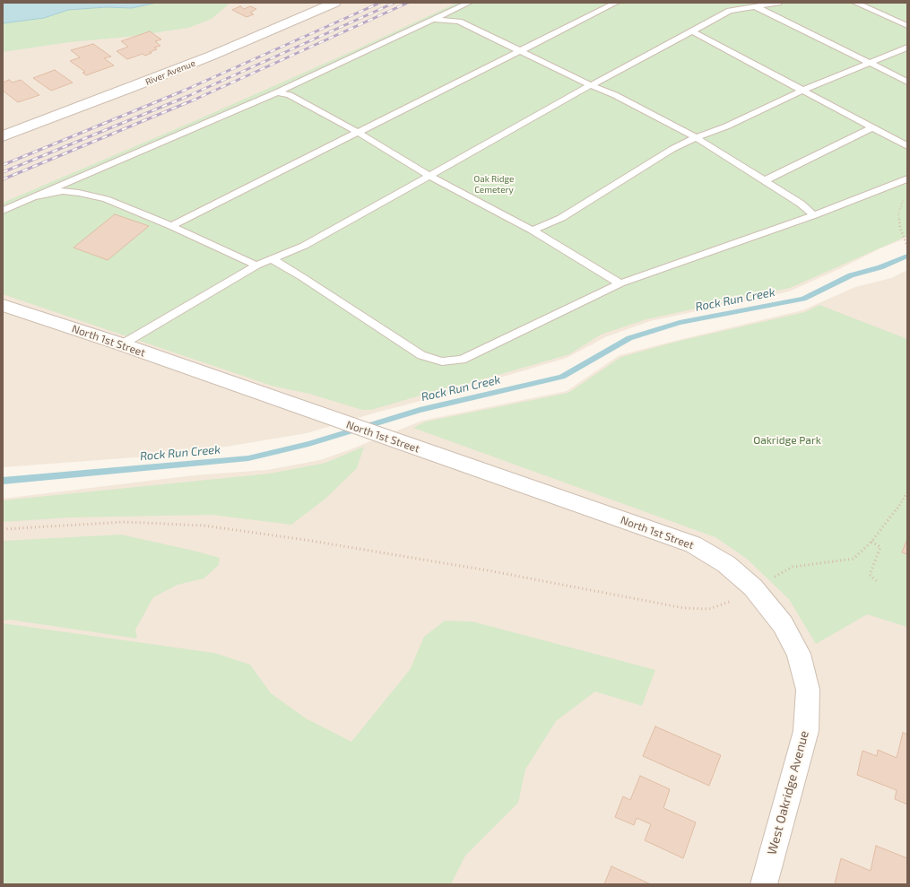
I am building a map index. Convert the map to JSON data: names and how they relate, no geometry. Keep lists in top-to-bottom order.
{
  "streets": {
    "street": ["River Avenue", "North 1st Street", "West Oakridge Avenue"]
  },
  "crossings": [
    ["North 1st Street", "West Oakridge Avenue"]
  ],
  "water": ["Rock Run Creek"],
  "parks": ["Oak Ridge Cemetery", "Oakridge Park"]
}
